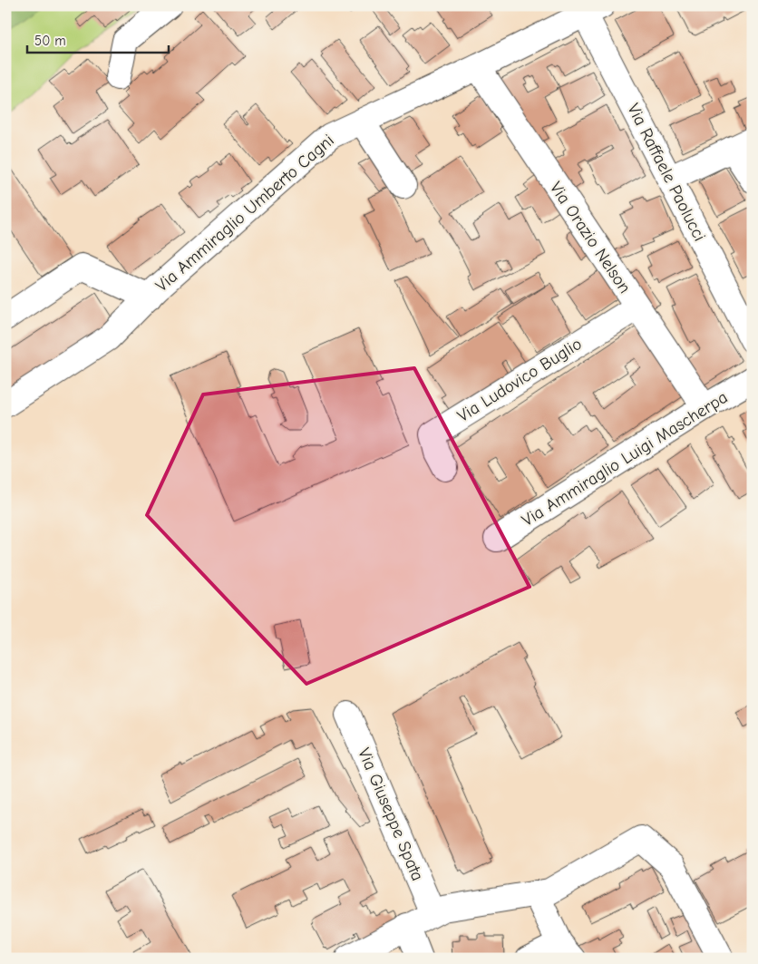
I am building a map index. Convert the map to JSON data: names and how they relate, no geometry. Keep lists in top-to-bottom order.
{
  "streets": {
    "street": [
      "Via Raffaele Paolucci",
      "Via Ammiraglio Umberto Cagni",
      "Via Orazio Nelson",
      "Via Ludovico Buglio",
      "Via Ammiraglio Luigi Mascherpa",
      "Via Giuseppe Spata"
    ]
  },
  "crossings": [
    ["Via Raffaele Paolucci", "Via Ammiraglio Umberto Cagni"],
    ["Via Ammiraglio Umberto Cagni", "Via Orazio Nelson"],
    ["Via Orazio Nelson", "Via Ludovico Buglio"],
    ["Via Orazio Nelson", "Via Ammiraglio Luigi Mascherpa"]
  ],
  "scale_bar": "50 m"
}
